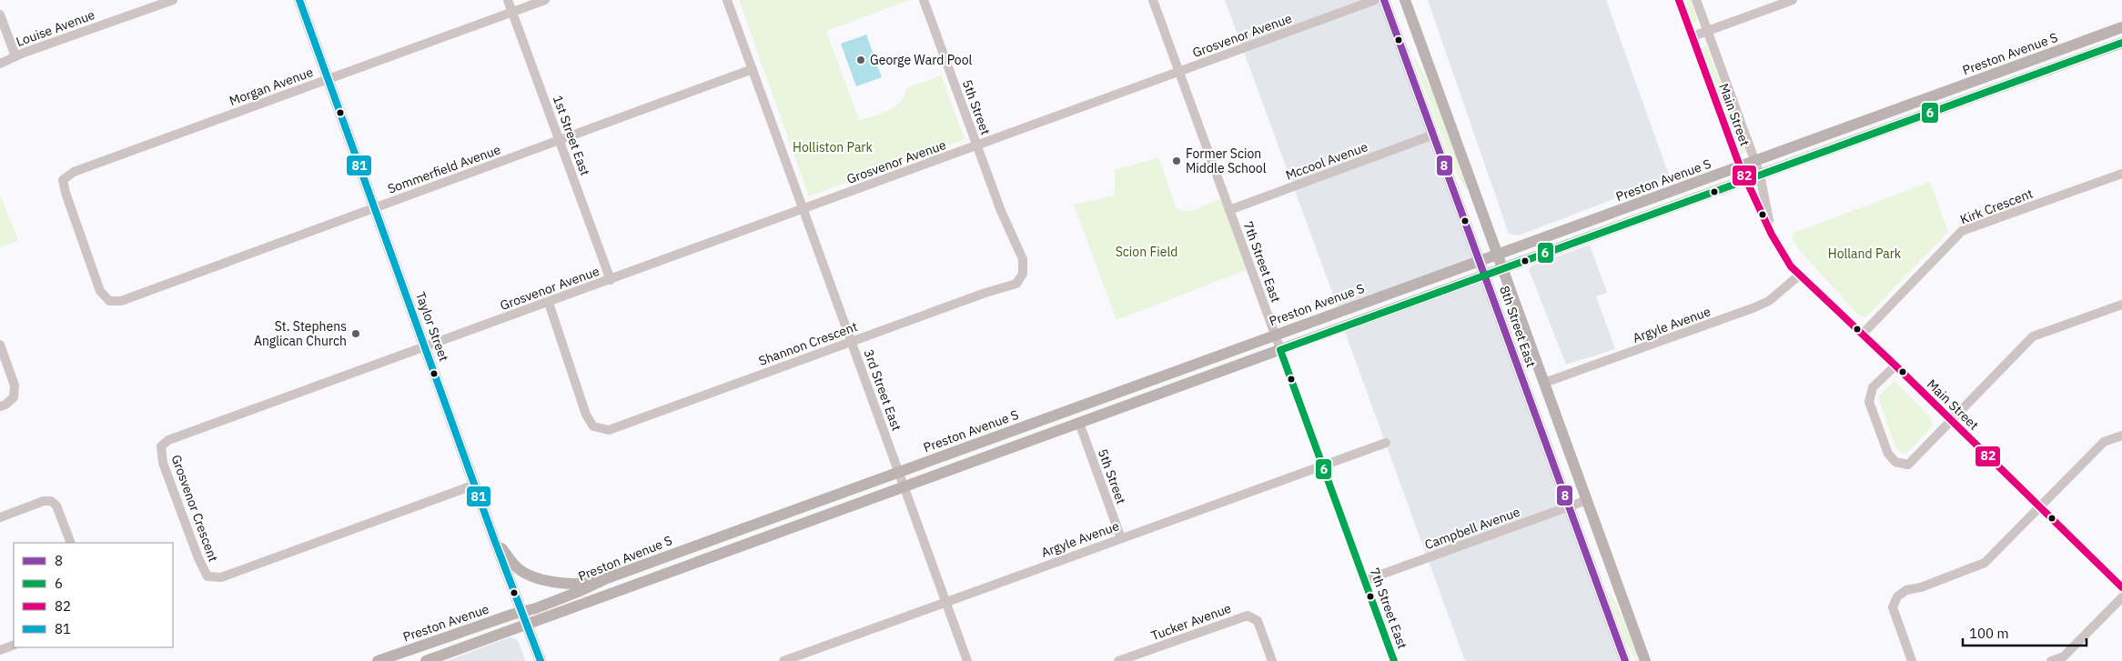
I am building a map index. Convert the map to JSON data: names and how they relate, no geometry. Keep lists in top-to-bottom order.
{
  "streets": {
    "main road": [
      "Preston Avenue S",
      "Taylor Street",
      "8th Street East",
      "Preston Avenue"
    ],
    "street": [
      "Louise Avenue",
      "Grosvenor Avenue",
      "Morgan Avenue",
      "5th Street",
      "Main Street",
      "1st Street East",
      "Mccool Avenue",
      "Sommerfield Avenue",
      "Kirk Crescent",
      "7th Street East",
      "Argyle Avenue",
      "Shannon Crescent",
      "3rd Street East",
      "Grosvenor Crescent",
      "Campbell Avenue",
      "Tucker Avenue"
    ]
  },
  "crossings": [
    ["Grosvenor Avenue", "5th Street"],
    ["Grosvenor Avenue", "1st Street East"],
    ["Grosvenor Avenue", "7th Street East"],
    ["Grosvenor Avenue", "Taylor Street"],
    ["Grosvenor Avenue", "Shannon Crescent"],
    ["Grosvenor Avenue", "3rd Street East"],
    ["Grosvenor Avenue", "Grosvenor Crescent"],
    ["Preston Avenue S", "Main Street"],
    ["Preston Avenue S", "7th Street East"],
    ["Preston Avenue S", "Taylor Street"],
    ["Preston Avenue S", "8th Street East"],
    ["Preston Avenue S", "3rd Street East"],
    ["Preston Avenue S", "Preston Avenue"],
    ["Morgan Avenue", "1st Street East"],
    ["Morgan Avenue", "Sommerfield Avenue"],
    ["Morgan Avenue", "Taylor Street"],
    ["5th Street", "Argyle Avenue"],
    ["5th Street", "Shannon Crescent"],
    ["Main Street", "Kirk Crescent"],
    ["Main Street", "Argyle Avenue"],
    ["1st Street East", "Sommerfield Avenue"],
    ["Mccool Avenue", "7th Street East"],
    ["Mccool Avenue", "8th Street East"],
    ["Sommerfield Avenue", "Taylor Street"],
    ["Sommerfield Avenue", "3rd Street East"],
    ["7th Street East", "Argyle Avenue"],
    ["7th Street East", "Campbell Avenue"],
    ["Argyle Avenue", "8th Street East"],
    ["Argyle Avenue", "3rd Street East"],
    ["Taylor Street", "Grosvenor Crescent"],
    ["Taylor Street", "Preston Avenue"],
    ["8th Street East", "Campbell Avenue"],
    ["Shannon Crescent", "3rd Street East"]
  ],
  "parks": ["Holliston Park", "Scion Field", "Holland Park"],
  "places": ["George Ward Pool", "Former Scion Middle School", "St. Stephens Anglican Church"],
  "lines": [
    "transit line 8",
    "transit line 82",
    "transit line 81",
    "transit line 6"
  ],
  "legend": [
    "8",
    "6",
    "82",
    "81"
  ],
  "scale_bar": "100 m"
}
